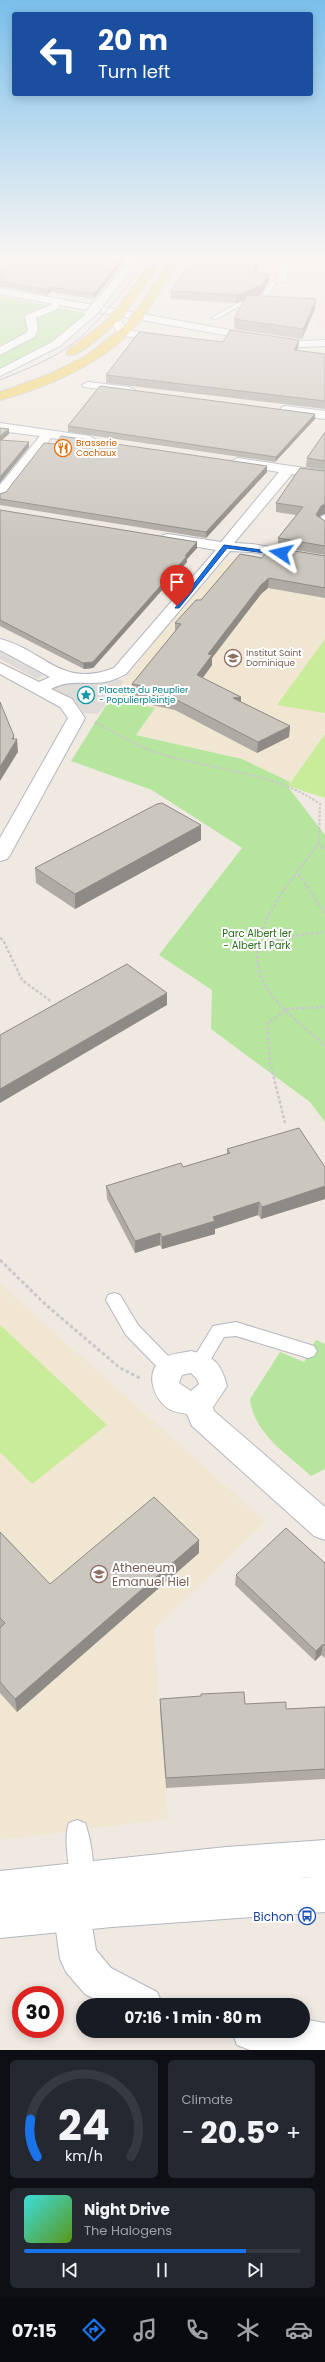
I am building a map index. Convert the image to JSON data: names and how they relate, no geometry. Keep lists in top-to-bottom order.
{
  "parks": ["Parc Albert Ier - Albert I Park"],
  "places": {
    "restaurant": ["Brasserie Cochaux"],
    "school or university": ["Institut Saint Dominique", "Atheneum Emanuel Hiel"],
    "place": ["Placette du Peuplier - Populierpleintje"],
    "bus stop": ["Bichon"]
  },
  "page": {
    "turn": ["20 m", "Turn left"],
    "limit": "30",
    "trip": "07:16 · 1 min · 80 m",
    "tile": "Climate",
    "heat": ["−", "20.5°", "+"],
    "song": ["Night Drive", "The Halogens"],
    "tabs": "07:15",
    "gauge": ["24", "km/h"]
  }
}
